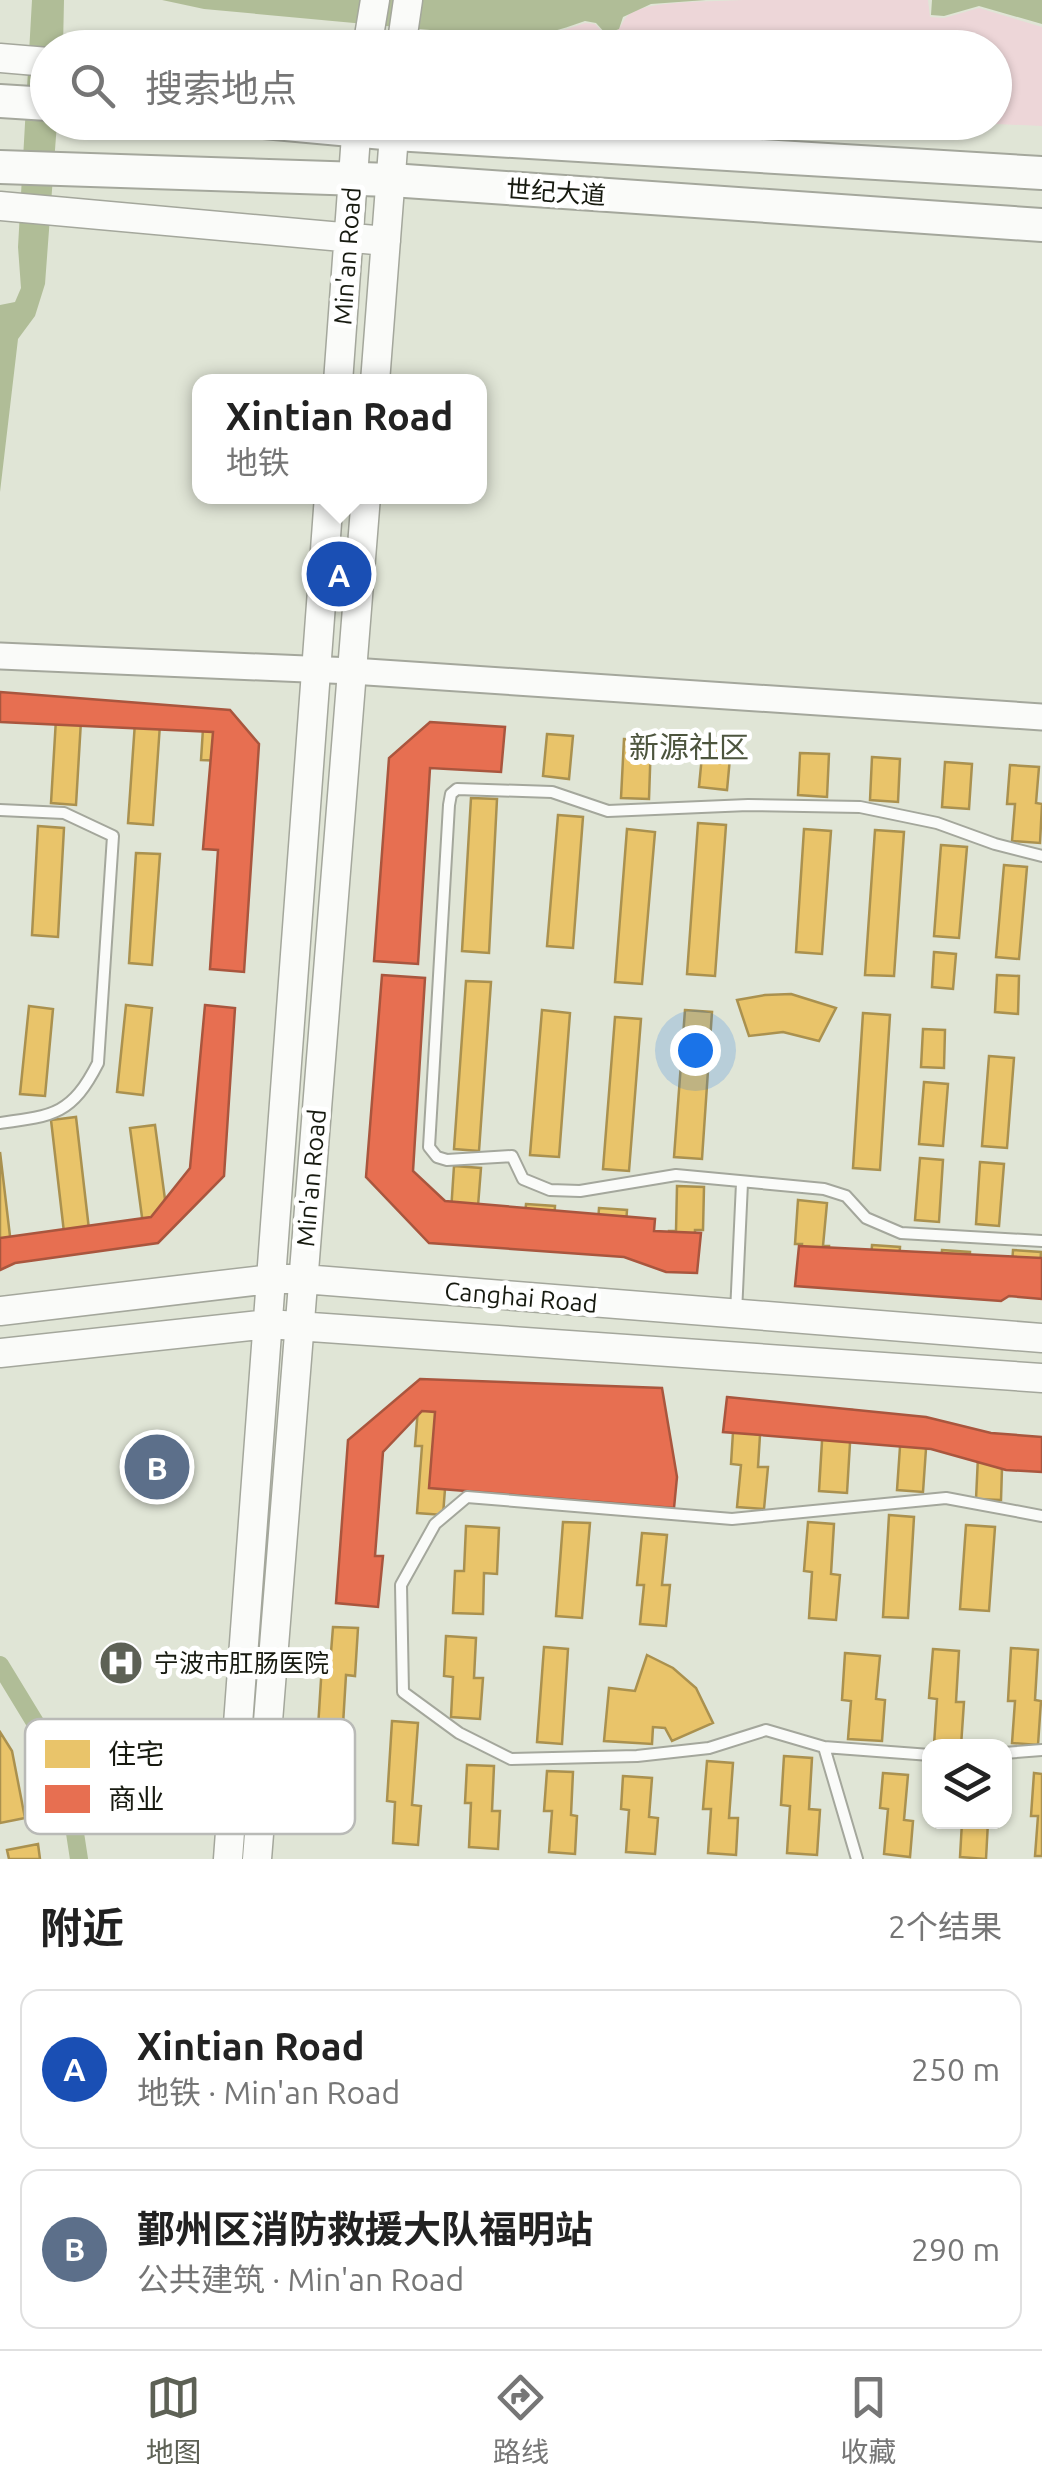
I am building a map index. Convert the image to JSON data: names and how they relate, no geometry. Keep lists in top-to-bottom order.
{
  "streets": {
    "highway": ["世纪大道"],
    "main road": ["Min'an Road", "Canghai Road"]
  },
  "crossings": [
    ["世纪大道", "Min'an Road"],
    ["Min'an Road", "Canghai Road"]
  ],
  "districts": ["新源社区"],
  "places": {
    "hospital": ["宁波市肛肠医院"]
  },
  "legend": ["住宅", "商业"],
  "page": {
    "search": "搜索地点",
    "popup": ["Xintian Road", "地铁"],
    "pins": ["A", "B"],
    "heading": ["附近", "2个结果"],
    "list": [
      {
        "mark": "A",
        "name": "Xintian Road",
        "note": "地铁 · Min'an Road",
        "value": "250 m"
      },
      {
        "mark": "B",
        "name": "鄞州区消防救援大队福明站",
        "note": "公共建筑 · Min'an Road",
        "value": "290 m"
      }
    ],
    "nav": ["地图", "路线", "收藏"]
  }
}
